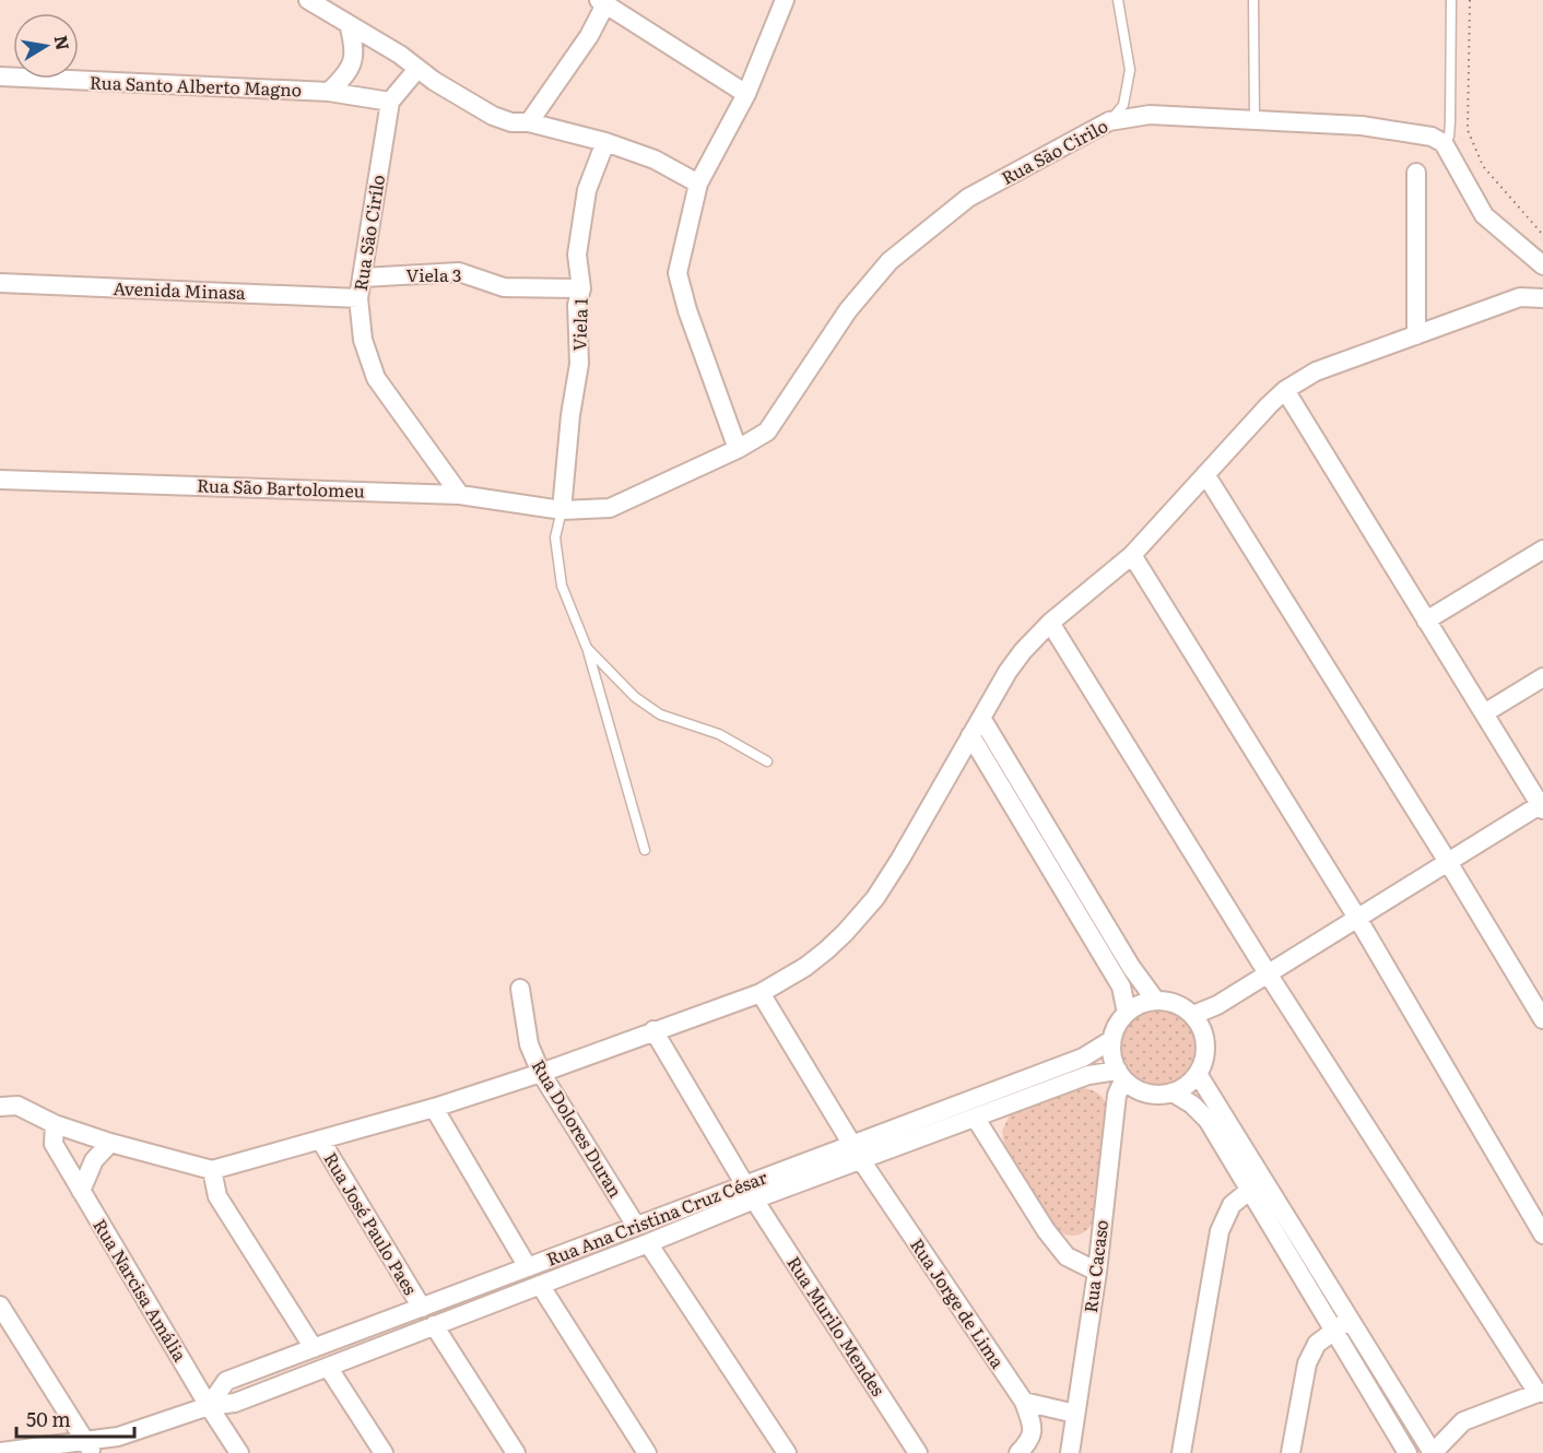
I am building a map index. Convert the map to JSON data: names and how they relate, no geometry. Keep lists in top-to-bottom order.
{
  "streets": {
    "street": [
      "Rua Santo Alberto Magno",
      "Rua São Cirilo",
      "Rua São Cirílo",
      "Viela 3",
      "Avenida Minasa",
      "Viela 1",
      "Rua São Bartolomeu",
      "Rua Dolores Duran",
      "Rua Ana Cristina Cruz César",
      "Rua José Paulo Paes",
      "Rua Cacaso",
      "Rua Narcisa Amália",
      "Rua Jorge de Lima",
      "Rua Murilo Mendes"
    ]
  },
  "crossings": [
    ["Rua Santo Alberto Magno", "Rua São Cirílo"],
    ["Rua São Cirilo", "Viela 1"],
    ["Rua São Cirilo", "Rua São Bartolomeu"],
    ["Rua São Cirílo", "Viela 3"],
    ["Rua São Cirílo", "Avenida Minasa"],
    ["Rua São Cirílo", "Rua São Bartolomeu"],
    ["Viela 3", "Viela 1"],
    ["Viela 1", "Rua São Bartolomeu"],
    ["Rua Dolores Duran", "Rua Ana Cristina Cruz César"],
    ["Rua Ana Cristina Cruz César", "Rua José Paulo Paes"],
    ["Rua Ana Cristina Cruz César", "Rua Cacaso"],
    ["Rua Ana Cristina Cruz César", "Rua Narcisa Amália"],
    ["Rua Ana Cristina Cruz César", "Rua Jorge de Lima"],
    ["Rua Ana Cristina Cruz César", "Rua Murilo Mendes"]
  ],
  "scale_bar": "50 m",
  "north": "right"
}
